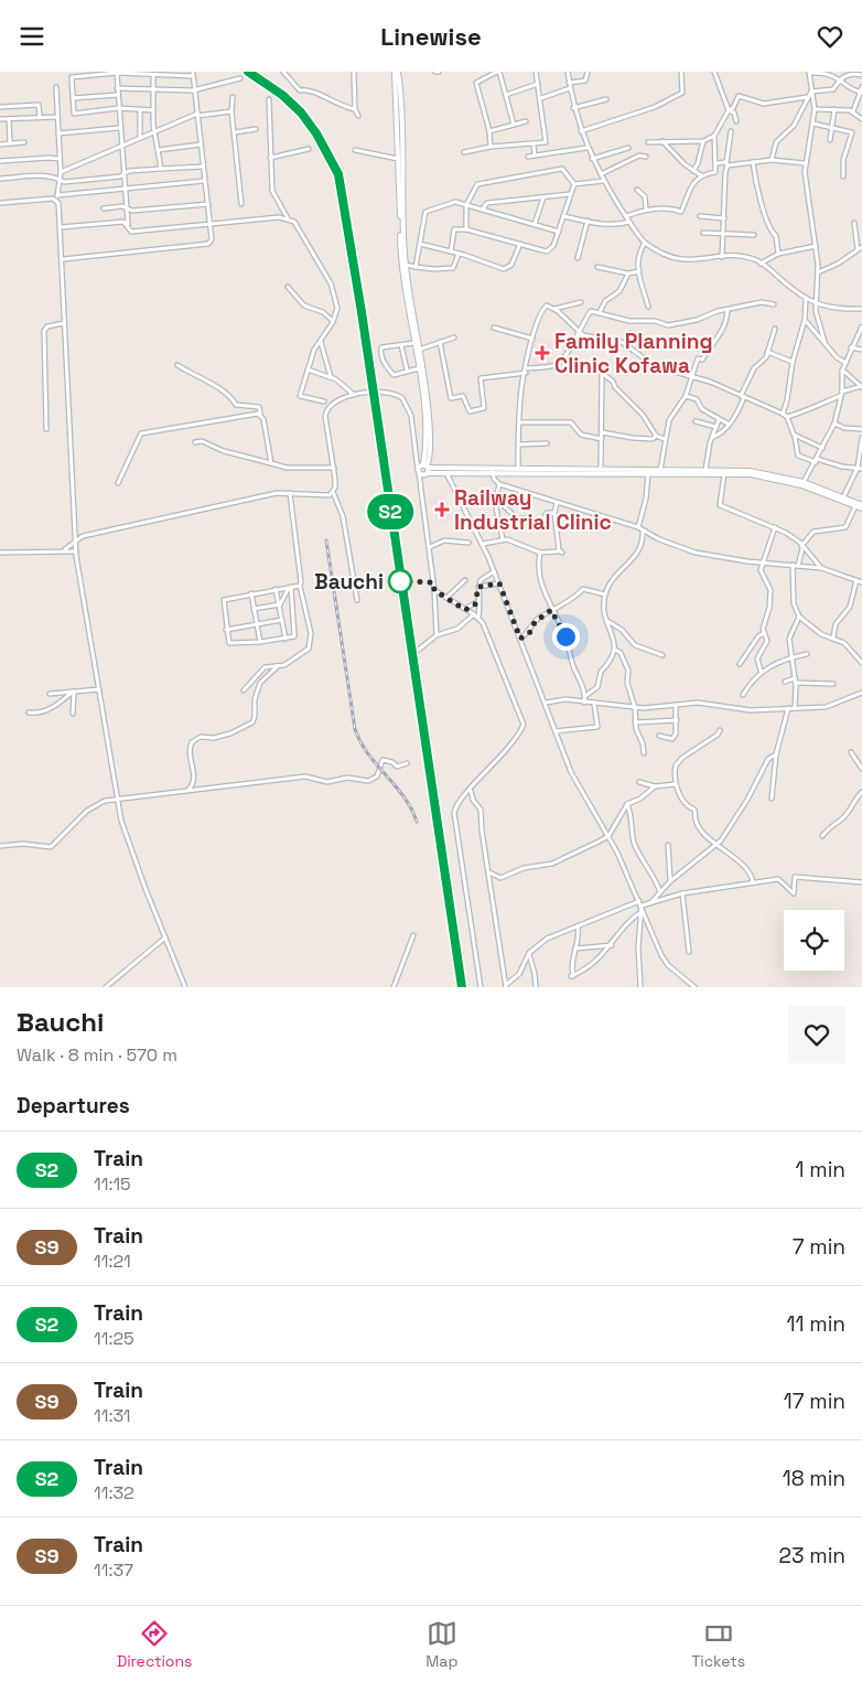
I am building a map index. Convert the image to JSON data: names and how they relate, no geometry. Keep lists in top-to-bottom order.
{
  "places": {
    "health": ["Family Planning Clinic Kofawa", "Railway Industrial Clinic"],
    "other": ["Bauchi"]
  },
  "page": {
    "header": "Linewise",
    "on_map": "S2",
    "heading": [
      ["Bauchi", "Walk · 8 min · 570 m"],
      "Departures"
    ],
    "list": [
      {
        "mark": "S2",
        "name": "Train",
        "note": "11:15",
        "value": "1 min"
      },
      {
        "mark": "S9",
        "name": "Train",
        "note": "11:21",
        "value": "7 min"
      },
      {
        "mark": "S2",
        "name": "Train",
        "note": "11:25",
        "value": "11 min"
      },
      {
        "mark": "S9",
        "name": "Train",
        "note": "11:31",
        "value": "17 min"
      },
      {
        "mark": "S2",
        "name": "Train",
        "note": "11:32",
        "value": "18 min"
      },
      {
        "mark": "S9",
        "name": "Train",
        "note": "11:37",
        "value": "23 min"
      }
    ],
    "tabs": ["Directions", "Map", "Tickets"]
  }
}
